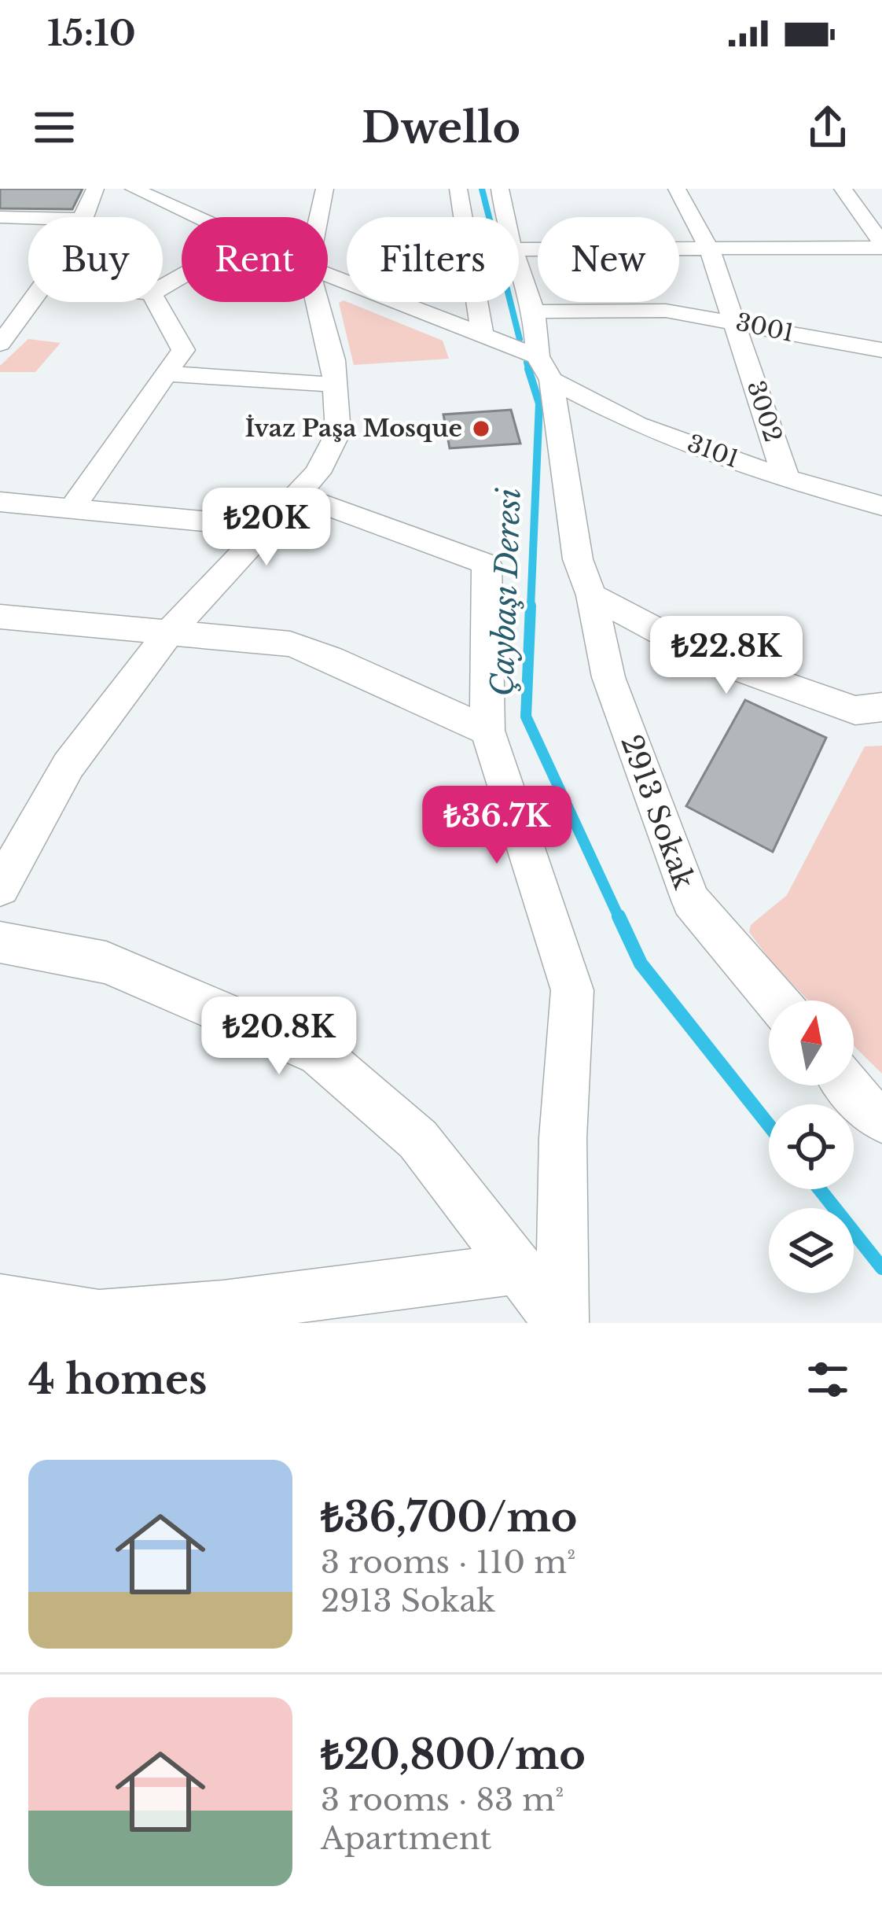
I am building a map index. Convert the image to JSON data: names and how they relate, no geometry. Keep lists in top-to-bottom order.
{
  "streets": {
    "street": [
      "3001",
      "3002",
      "3101",
      "2913 Sokak"
    ]
  },
  "crossings": [
    ["3001", "3002"],
    ["3001", "2913 Sokak"],
    ["3002", "3101"],
    ["3101", "2913 Sokak"]
  ],
  "water": ["Çaybaşı Deresi"],
  "places": ["İvaz Paşa Mosque"],
  "north": "top",
  "page": {
    "status": "15:10",
    "header": "Dwello",
    "chip": [
      "Buy",
      "Rent",
      "Filters",
      "New"
    ],
    "price": [
      "₺20K",
      "₺22.8K",
      "₺36.7K",
      "₺20.8K"
    ],
    "heading": "4 homes",
    "list": [
      {
        "name": "₺36,700/mo",
        "note": "3 rooms · 110 m² · 2913 Sokak"
      },
      {
        "name": "₺20,800/mo",
        "note": "3 rooms · 83 m² · Apartment"
      }
    ]
  }
}
